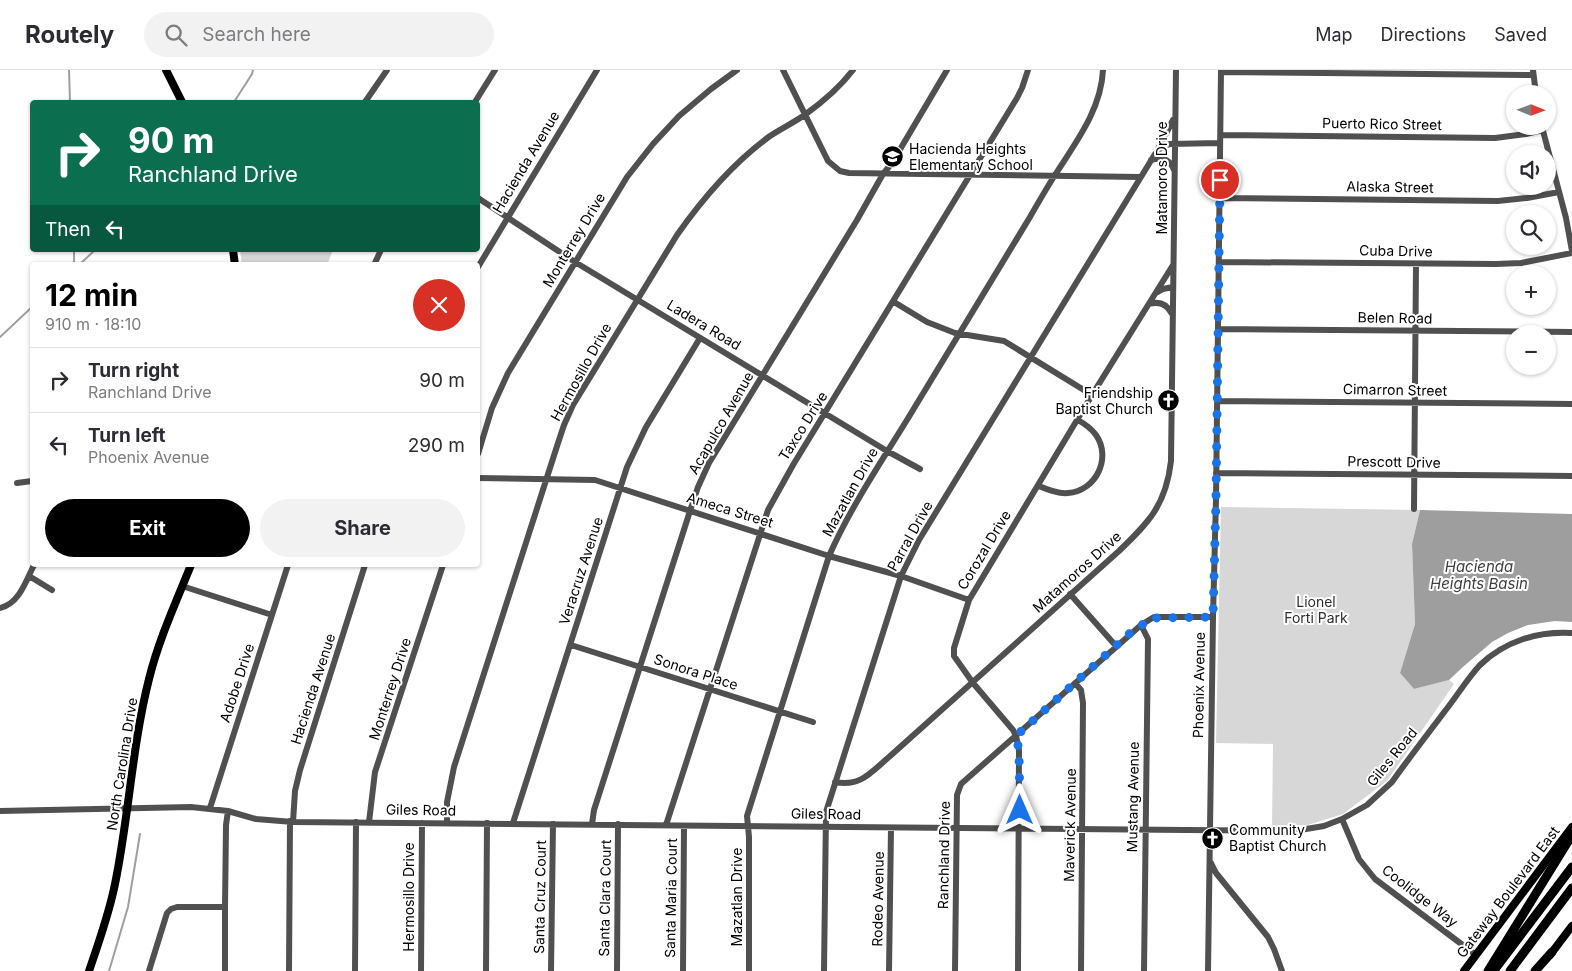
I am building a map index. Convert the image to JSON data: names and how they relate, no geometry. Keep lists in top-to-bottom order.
{
  "streets": {
    "main road": ["North Carolina Drive", "Gateway Boulevard East"],
    "street": [
      "Puerto Rico Street",
      "Hacienda Avenue",
      "Matamoros Drive",
      "Alaska Street",
      "Monterrey Drive",
      "Cuba Drive",
      "Belen Road",
      "Ladera Road",
      "Hermosillo Drive",
      "Cimarron Street",
      "Acapulco Avenue",
      "Taxco Drive",
      "Prescott Drive",
      "Mazatlan Drive",
      "Ameca Street",
      "Parral Drive",
      "Corozal Drive",
      "Veracruz Avenue",
      "Sonora Place",
      "Adobe Drive",
      "Phoenix Avenue",
      "Giles Road",
      "Mustang Avenue",
      "Maverick Avenue",
      "Ranchland Drive",
      "Coolidge Way",
      "Santa Cruz Court",
      "Santa Clara Court",
      "Santa Maria Court",
      "Rodeo Avenue"
    ]
  },
  "crossings": [
    ["Puerto Rico Street", "Phoenix Avenue"],
    ["Hacienda Avenue", "Ladera Road"],
    ["Hacienda Avenue", "Giles Road"],
    ["Matamoros Drive", "Parral Drive"],
    ["Matamoros Drive", "Corozal Drive"],
    ["Alaska Street", "Phoenix Avenue"],
    ["Monterrey Drive", "Ladera Road"],
    ["Monterrey Drive", "Giles Road"],
    ["Cuba Drive", "Phoenix Avenue"],
    ["Belen Road", "Phoenix Avenue"],
    ["Ladera Road", "Hermosillo Drive"],
    ["Ladera Road", "Acapulco Avenue"],
    ["Ladera Road", "Taxco Drive"],
    ["Ladera Road", "Mazatlan Drive"],
    ["Ladera Road", "Veracruz Avenue"],
    ["Hermosillo Drive", "Ameca Street"],
    ["Hermosillo Drive", "Giles Road"],
    ["Cimarron Street", "Phoenix Avenue"],
    ["Acapulco Avenue", "Ameca Street"],
    ["Acapulco Avenue", "Sonora Place"],
    ["Acapulco Avenue", "Giles Road"],
    ["Taxco Drive", "Ameca Street"],
    ["Taxco Drive", "Sonora Place"],
    ["Taxco Drive", "Giles Road"],
    ["Prescott Drive", "Phoenix Avenue"],
    ["Mazatlan Drive", "Ameca Street"],
    ["Mazatlan Drive", "Sonora Place"],
    ["Mazatlan Drive", "Giles Road"],
    ["Ameca Street", "Parral Drive"],
    ["Ameca Street", "Corozal Drive"],
    ["Ameca Street", "Veracruz Avenue"],
    ["Parral Drive", "Giles Road"],
    ["Corozal Drive", "Giles Road"],
    ["Corozal Drive", "Ranchland Drive"],
    ["Veracruz Avenue", "Sonora Place"],
    ["Veracruz Avenue", "Giles Road"],
    ["Adobe Drive", "Giles Road"],
    ["Phoenix Avenue", "Giles Road"],
    ["Phoenix Avenue", "Ranchland Drive"],
    ["Giles Road", "North Carolina Drive"],
    ["Giles Road", "Mustang Avenue"],
    ["Giles Road", "Maverick Avenue"],
    ["Giles Road", "Ranchland Drive"],
    ["Giles Road", "Coolidge Way"],
    ["Giles Road", "Santa Cruz Court"],
    ["Giles Road", "Santa Clara Court"],
    ["Giles Road", "Santa Maria Court"],
    ["Giles Road", "Rodeo Avenue"],
    ["Mustang Avenue", "Ranchland Drive"],
    ["Maverick Avenue", "Ranchland Drive"],
    ["Gateway Boulevard East", "Coolidge Way"]
  ],
  "water": ["Hacienda Heights Basin"],
  "parks": ["Lionel Forti Park"],
  "places": {
    "school or university": ["Hacienda Heights Elementary School"],
    "church": ["Friendship Baptist Church", "Community Baptist Church"]
  },
  "north": "right",
  "page": {
    "header": "Routely",
    "search": "Search here",
    "nav": ["Map", "Directions", "Saved"],
    "map_buttons": ["+", "−"],
    "turn": ["90 m", "Ranchland Drive"],
    "then": "Then",
    "heading": ["12 min", "910 m · 18:10"],
    "list": [
      {
        "name": "Turn right",
        "note": "Ranchland Drive",
        "value": "90 m"
      },
      {
        "name": "Turn left",
        "note": "Phoenix Avenue",
        "value": "290 m"
      }
    ],
    "buttons": ["Exit", "Share"]
  }
}
